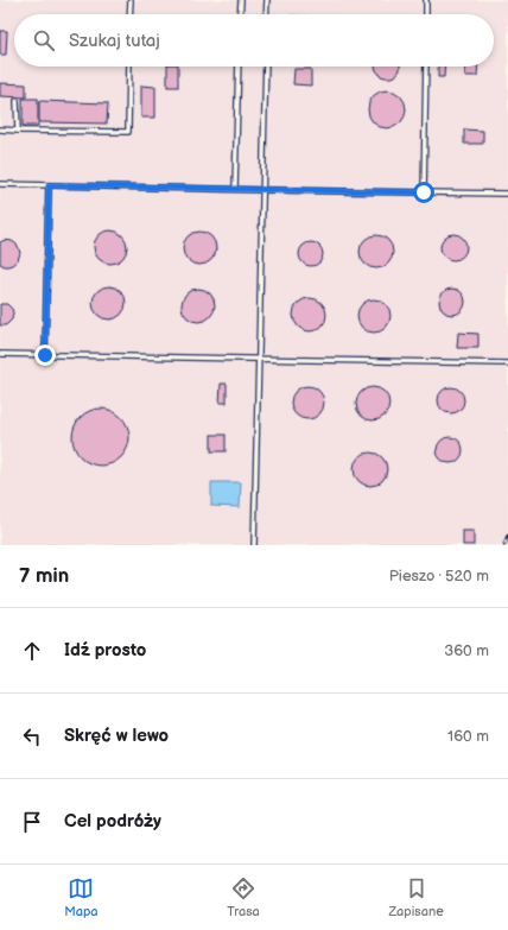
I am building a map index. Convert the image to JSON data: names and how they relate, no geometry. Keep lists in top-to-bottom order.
{
  "page": {
    "search": "Szukaj tutaj",
    "heading": ["7 min", "Pieszo · 520 m"],
    "list": [
      ["Idź prosto", "360 m"],
      ["Skręć w lewo", "160 m"],
      "Cel podróży"
    ],
    "nav": ["Mapa", "Trasa", "Zapisane"]
  }
}
